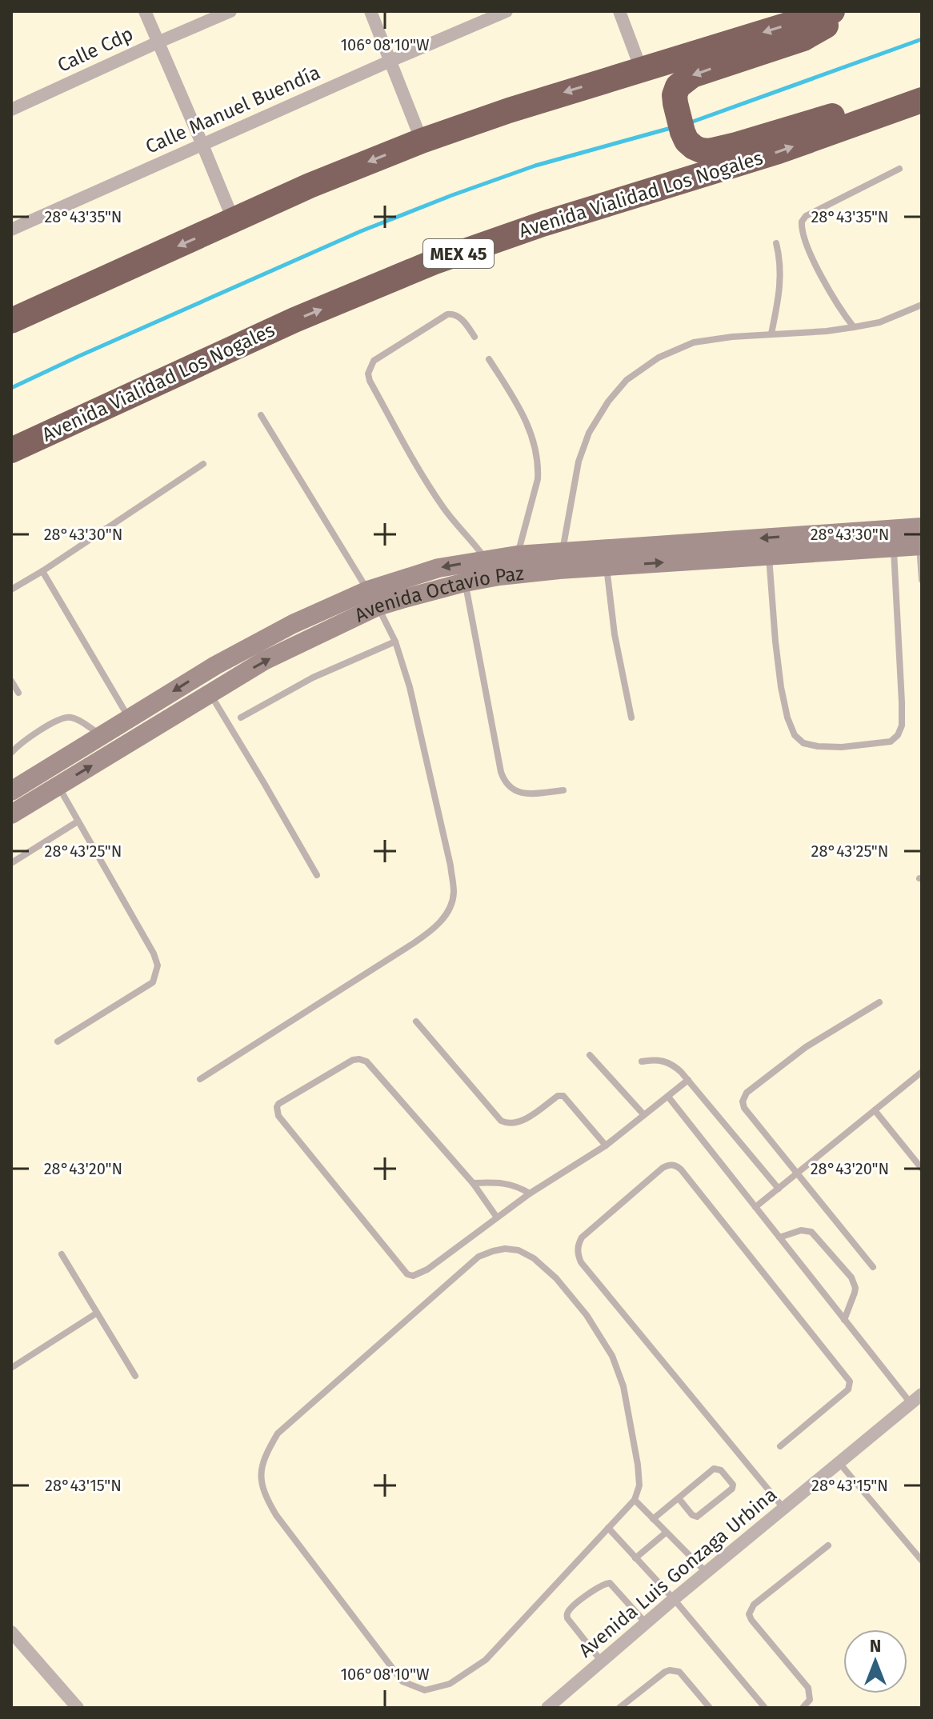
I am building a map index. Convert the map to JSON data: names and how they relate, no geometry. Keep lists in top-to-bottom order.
{
  "streets": {
    "highway": ["Avenida Vialidad Los Nogales", "MEX 45"],
    "street": [
      "Calle Cdp",
      "Calle Manuel Buendía",
      "Avenida Octavio Paz",
      "Avenida Luis Gonzaga Urbina"
    ]
  },
  "north": "top",
  "coordinates": [
    "106°08'10\"W",
    "28°43'35\"N",
    "28°43'30\"N",
    "28°43'25\"N",
    "28°43'20\"N",
    "28°43'15\"N"
  ]
}
